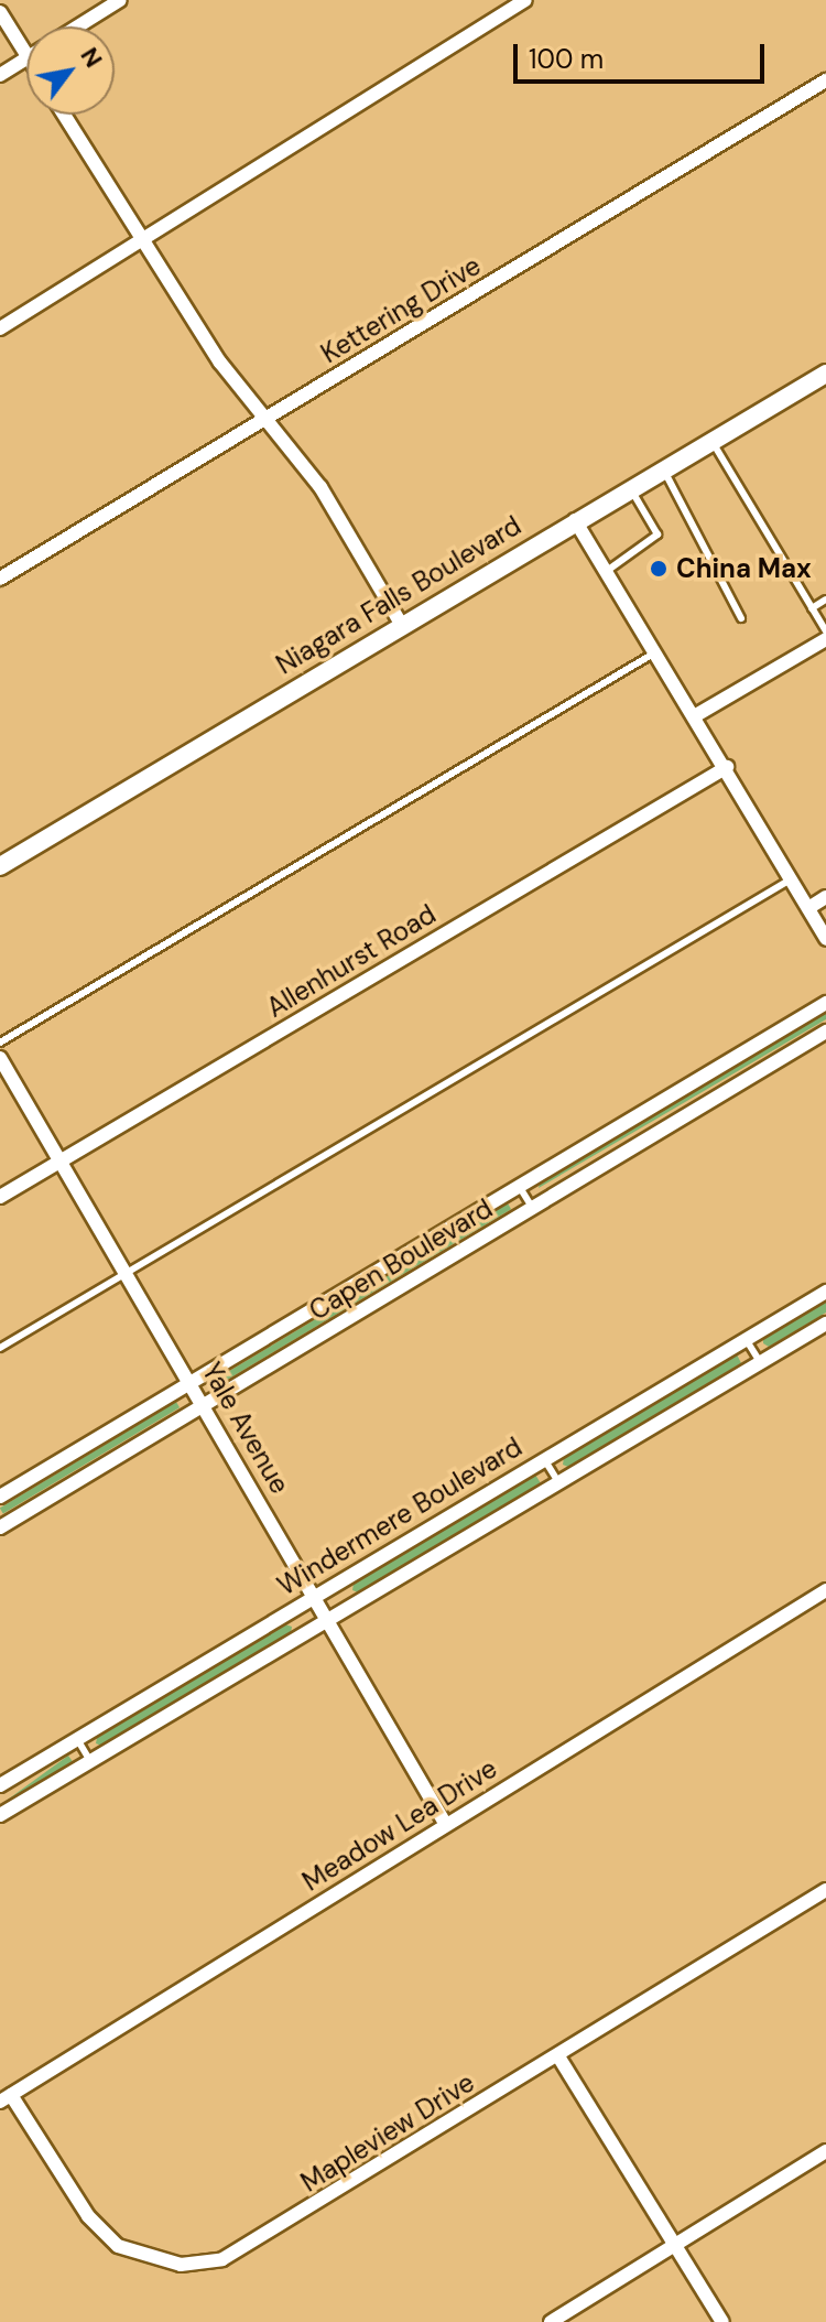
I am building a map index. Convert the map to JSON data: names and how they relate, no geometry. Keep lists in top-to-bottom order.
{
  "streets": {
    "main road": ["Niagara Falls Boulevard"],
    "street": [
      "Kettering Drive",
      "Allenhurst Road",
      "Capen Boulevard",
      "Yale Avenue",
      "Windermere Boulevard",
      "Meadow Lea Drive",
      "Mapleview Drive"
    ]
  },
  "crossings": [
    ["Allenhurst Road", "Yale Avenue"],
    ["Capen Boulevard", "Yale Avenue"],
    ["Yale Avenue", "Windermere Boulevard"],
    ["Yale Avenue", "Meadow Lea Drive"],
    ["Meadow Lea Drive", "Mapleview Drive"]
  ],
  "places": ["China Max"],
  "scale_bar": "100 m",
  "north": "top right"
}
